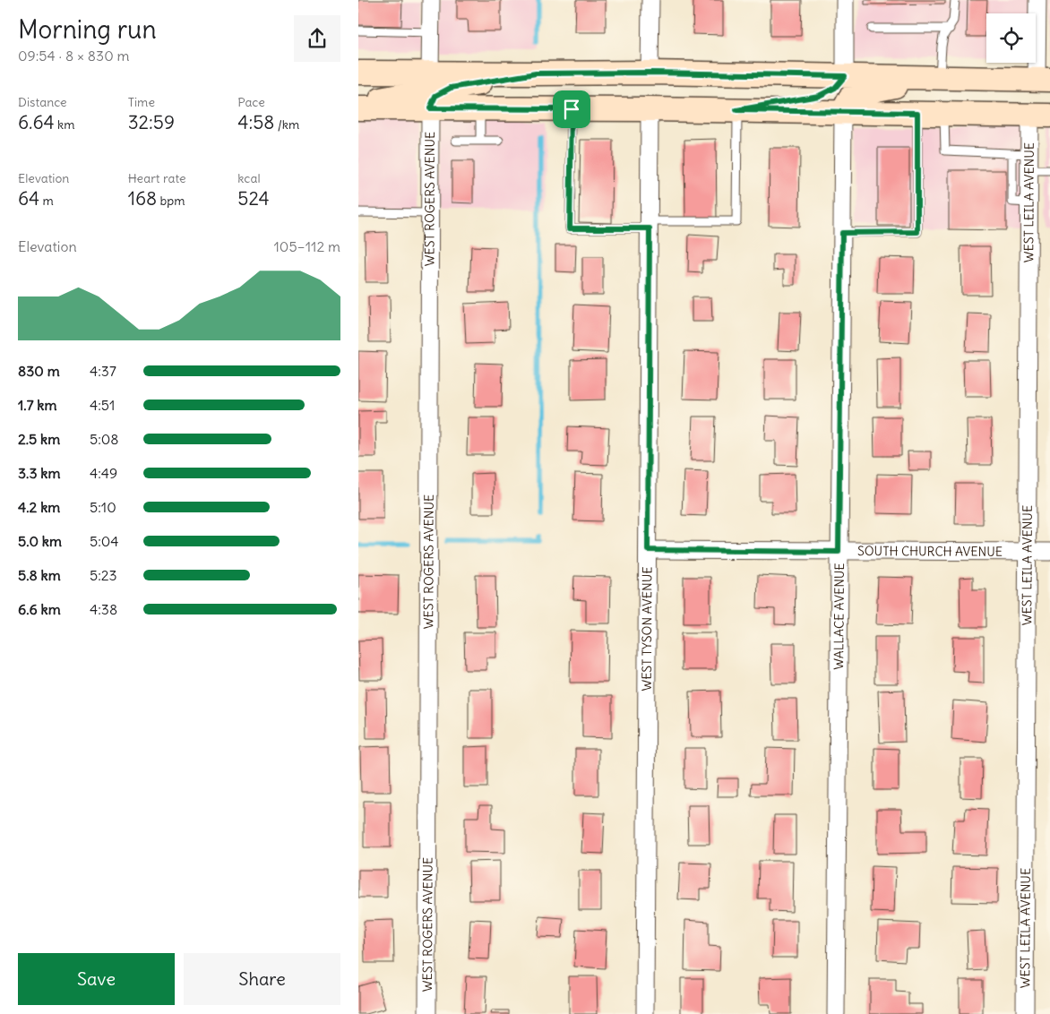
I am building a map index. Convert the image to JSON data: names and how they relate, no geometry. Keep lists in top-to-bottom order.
{
  "streets": {
    "street": [
      "WEST ROGERS AVENUE",
      "WEST LEILA AVENUE",
      "SOUTH CHURCH AVENUE",
      "WALLACE AVENUE",
      "WEST TYSON AVENUE"
    ]
  },
  "crossings": [
    ["WEST LEILA AVENUE", "SOUTH CHURCH AVENUE"],
    ["SOUTH CHURCH AVENUE", "WALLACE AVENUE"],
    ["SOUTH CHURCH AVENUE", "WEST TYSON AVENUE"]
  ],
  "page": {
    "heading": ["Morning run", "09:54 · 8 × 830 m"],
    "stats": [
      ["Distance", "6.64 km"],
      ["Time", "32:59"],
      ["Pace", "4:58 /km"],
      ["Elevation", "64 m"],
      ["Heart rate", "168 bpm"],
      ["kcal", "524"]
    ],
    "chart": ["Elevation", "105–112 m"],
    "list": [
      {
        "name": "830 m",
        "note": "4:37"
      },
      {
        "name": "1.7 km",
        "note": "4:51"
      },
      {
        "name": "2.5 km",
        "note": "5:08"
      },
      {
        "name": "3.3 km",
        "note": "4:49"
      },
      {
        "name": "4.2 km",
        "note": "5:10"
      },
      {
        "name": "5.0 km",
        "note": "5:04"
      },
      {
        "name": "5.8 km",
        "note": "5:23"
      },
      {
        "name": "6.6 km",
        "note": "4:38"
      }
    ],
    "buttons": ["Save", "Share"]
  }
}
